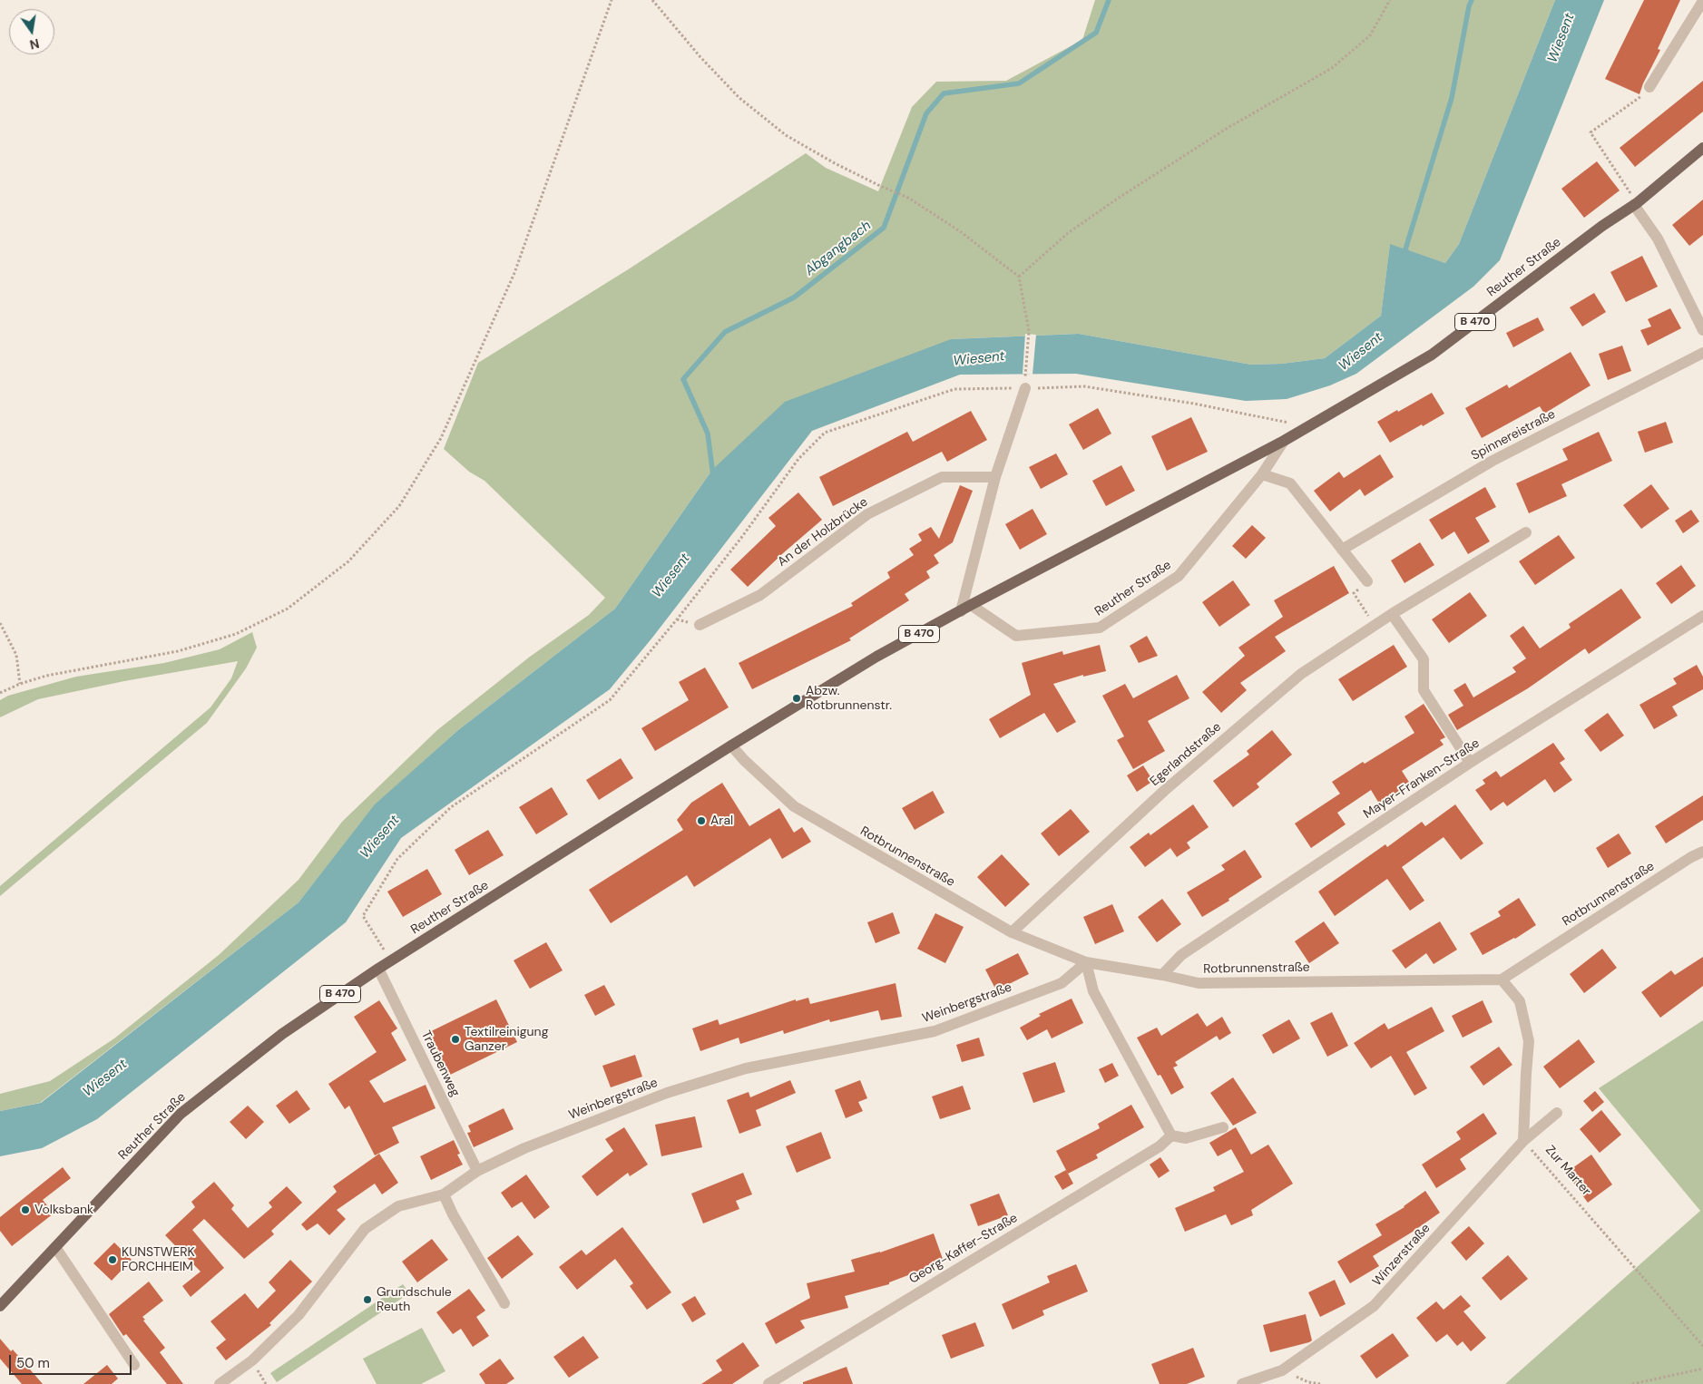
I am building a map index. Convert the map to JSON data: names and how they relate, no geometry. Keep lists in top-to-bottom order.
{
  "streets": {
    "main road": ["Reuther Straße", "B 470"],
    "street": [
      "Spinnereistraße",
      "An der Holzbrücke",
      "Egerlandstraße",
      "Mayer-Franken-Straße",
      "Rotbrunnenstraße",
      "Weinbergstraße",
      "Traubenweg",
      "Georg-Kaffer-Straße",
      "Winzerstraße"
    ],
    "path": ["Zur Marter"]
  },
  "crossings": [
    ["Reuther Straße", "Rotbrunnenstraße"],
    ["Reuther Straße", "Traubenweg"],
    ["Egerlandstraße", "Rotbrunnenstraße"],
    ["Mayer-Franken-Straße", "Rotbrunnenstraße"],
    ["Rotbrunnenstraße", "Weinbergstraße"],
    ["Weinbergstraße", "Traubenweg"],
    ["Zur Marter", "Winzerstraße"]
  ],
  "water": ["Wiesent", "Abgangbach"],
  "places": [
    "Abzw. Rotbrunnenstr.",
    "Aral",
    "Textilreinigung Ganzer",
    "Volksbank",
    "KUNSTWERK FORCHHEIM",
    "Grundschule Reuth"
  ],
  "scale_bar": "50 m",
  "north": "bottom"
}
